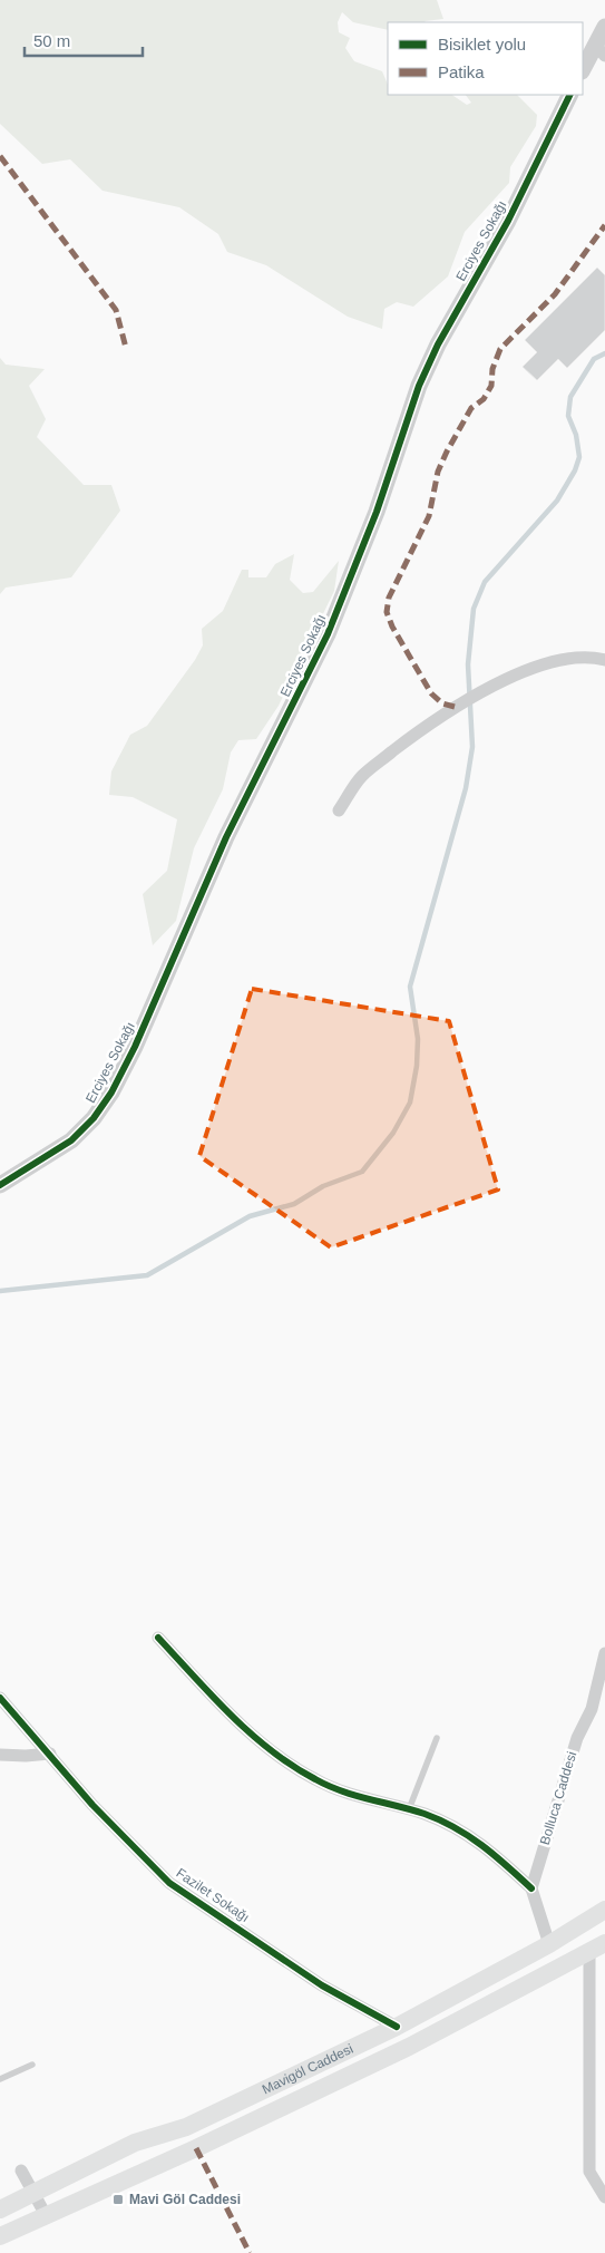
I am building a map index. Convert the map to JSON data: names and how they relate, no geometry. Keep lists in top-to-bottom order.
{
  "streets": {
    "main road": ["Mavigöl Caddesi"],
    "street": ["Erciyes Sokağı", "Bolluca Caddesi", "Fazilet Sokağı"]
  },
  "crossings": [
    ["Fazilet Sokağı", "Mavigöl Caddesi"]
  ],
  "places": {
    "transit": ["Mavi Göl Caddesi"]
  },
  "legend": ["Bisiklet yolu", "Patika"],
  "scale_bar": "50 m"
}
